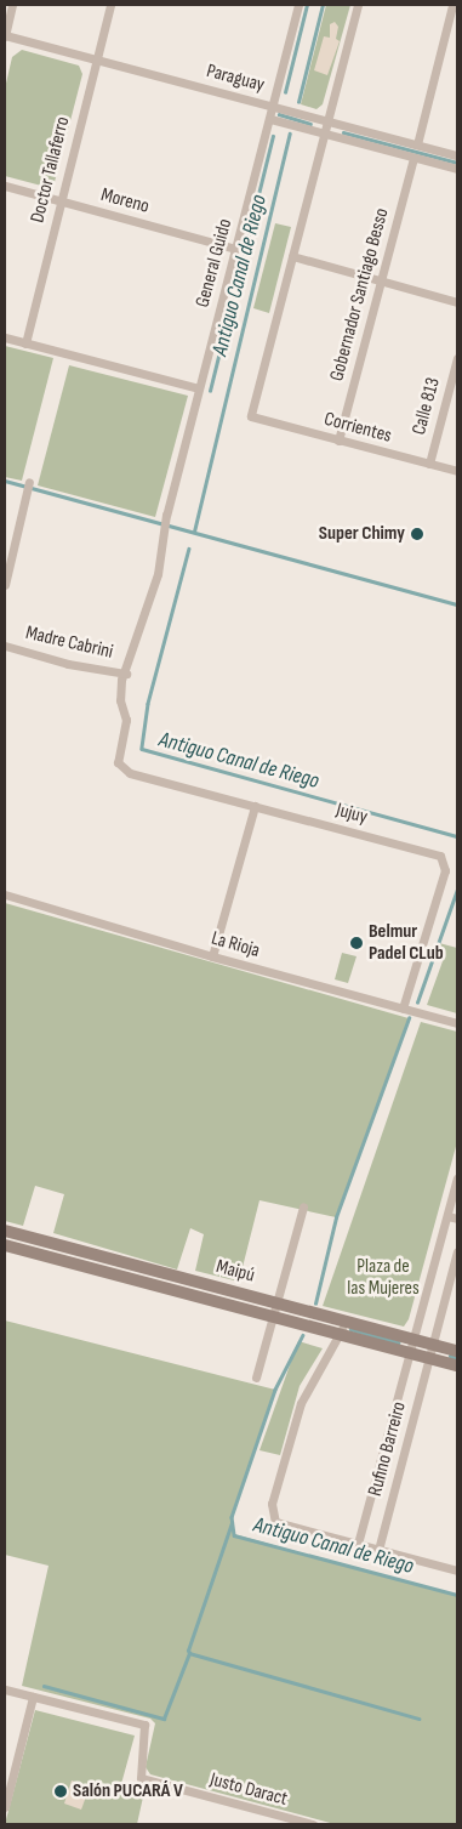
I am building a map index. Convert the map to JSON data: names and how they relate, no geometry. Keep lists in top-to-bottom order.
{
  "streets": {
    "street": [
      "Paraguay",
      "Doctor Tallaferro",
      "Moreno",
      "General Guido",
      "Gobernador Santiago Besso",
      "Calle 813",
      "Corrientes",
      "Madre Cabrini",
      "Jujuy",
      "La Rioja",
      "Maipú",
      "Rufino Barreiro",
      "Justo Daract"
    ]
  },
  "crossings": [
    ["Paraguay", "Doctor Tallaferro"],
    ["Paraguay", "General Guido"],
    ["Paraguay", "Gobernador Santiago Besso"],
    ["Doctor Tallaferro", "Moreno"],
    ["Moreno", "General Guido"],
    ["General Guido", "Madre Cabrini"],
    ["General Guido", "Jujuy"],
    ["Gobernador Santiago Besso", "Corrientes"],
    ["Calle 813", "Corrientes"],
    ["Jujuy", "La Rioja"],
    ["Maipú", "Rufino Barreiro"]
  ],
  "water": ["Antiguo Canal de Riego"],
  "parks": ["Plaza de las Mujeres"],
  "places": ["Super Chimy", "Belmur Padel CLub", "Salón PUCARÁ V"]
}
